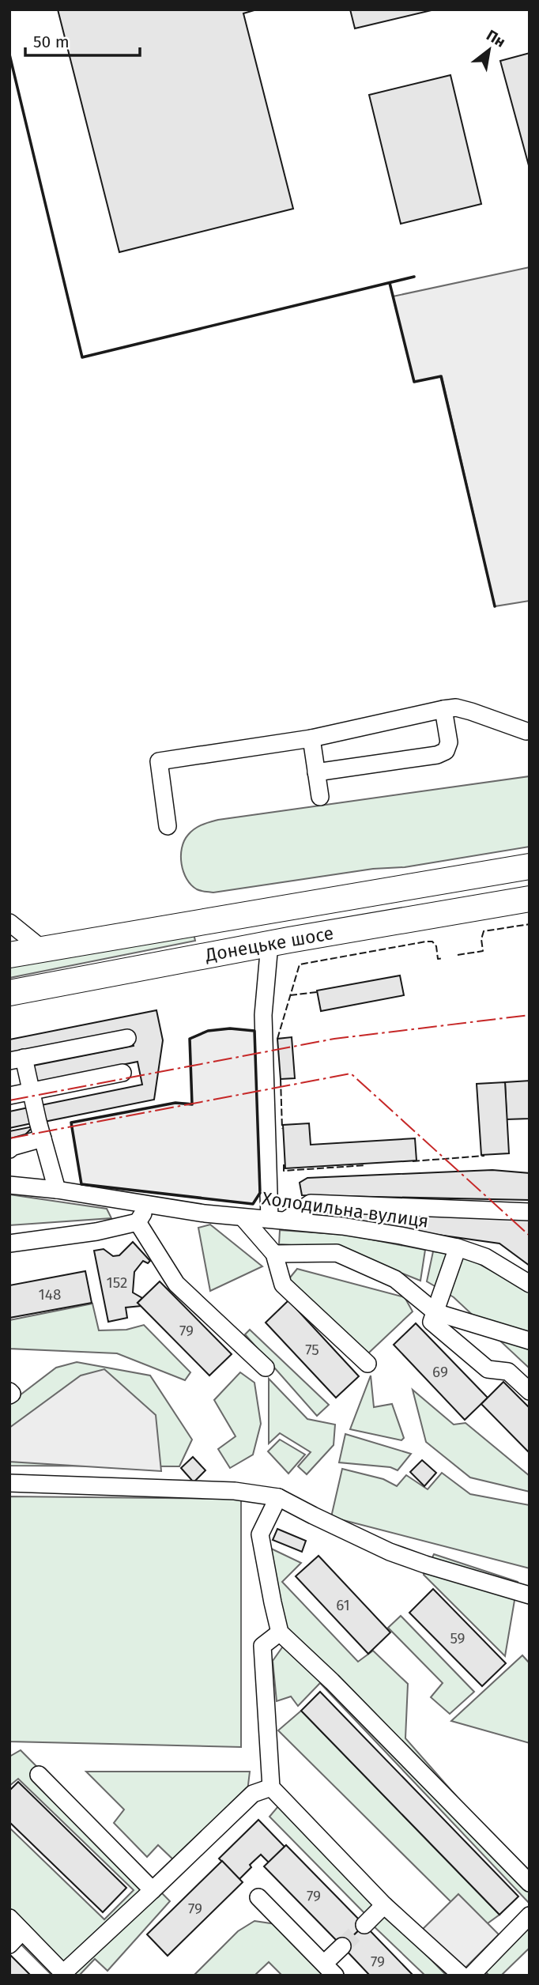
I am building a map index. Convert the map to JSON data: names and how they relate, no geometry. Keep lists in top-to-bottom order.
{
  "streets": {
    "highway": ["Донецьке шосе"],
    "street": ["Холодильна вулиця"]
  },
  "house_numbers": [
    "152",
    "148",
    "79",
    "75",
    "69",
    "61",
    "59",
    "79",
    "79",
    "79"
  ],
  "scale_bar": "50 m",
  "north": "top right"
}
